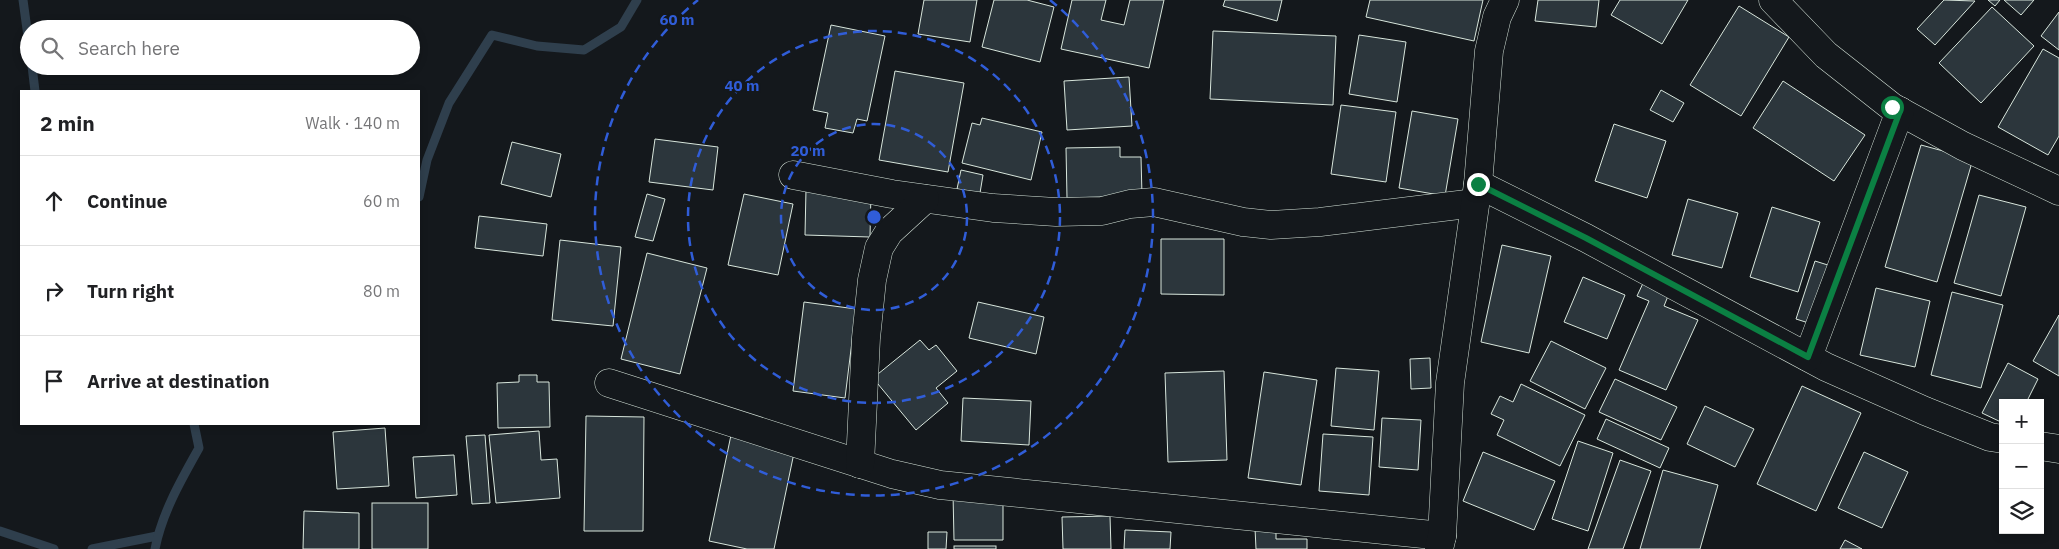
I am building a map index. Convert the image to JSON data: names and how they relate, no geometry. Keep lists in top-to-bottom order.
{
  "page": {
    "search": "Search here",
    "heading": ["2 min", "Walk · 140 m"],
    "list": [
      ["Continue", "60 m"],
      ["Turn right", "80 m"],
      "Arrive at destination"
    ],
    "map_buttons": ["+", "−"]
  },
  "rings": ["60 m", "40 m", "20 m"]
}
